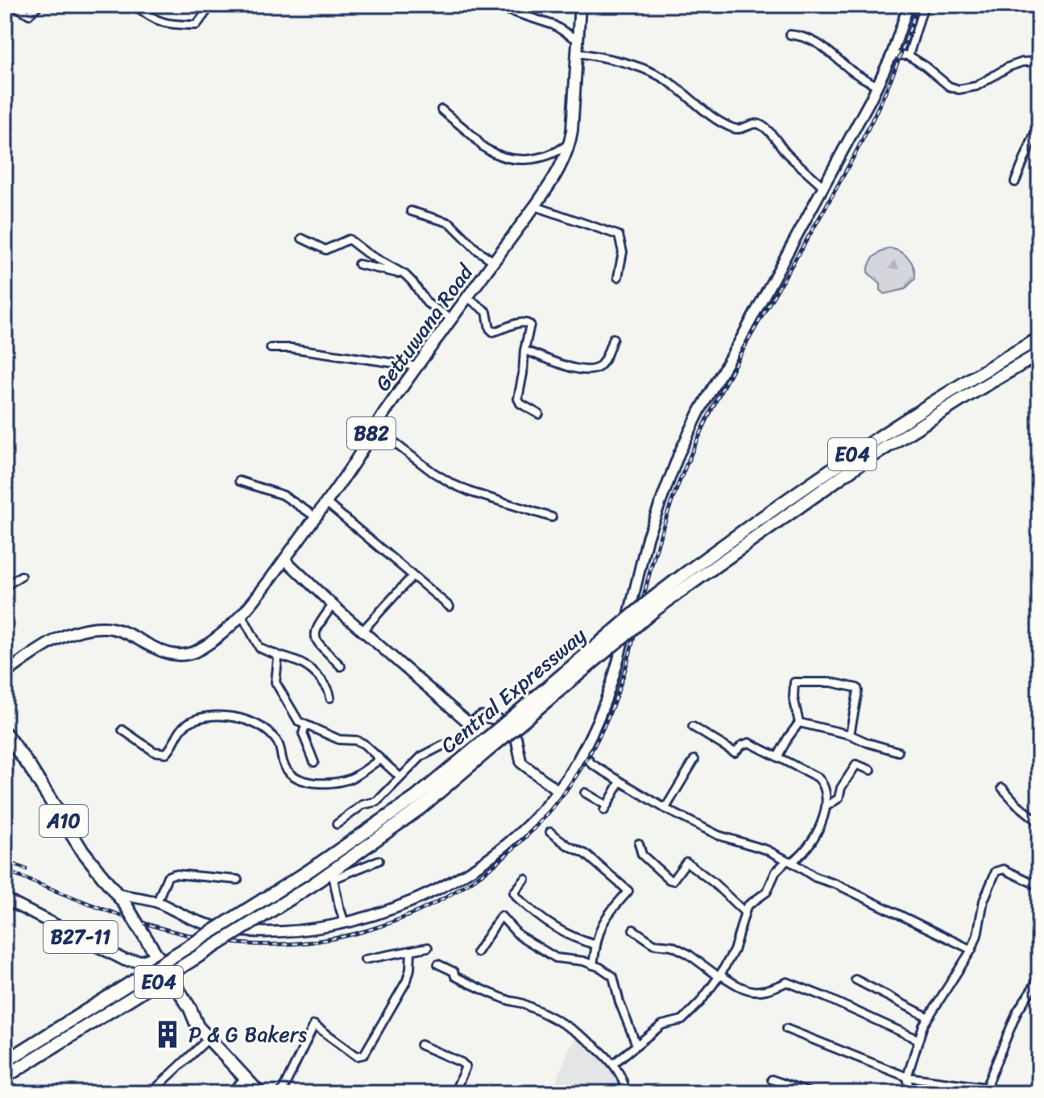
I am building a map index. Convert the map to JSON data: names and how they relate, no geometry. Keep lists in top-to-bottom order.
{
  "streets": {
    "highway": ["E04", "Central Expressway", "A10"],
    "main road": ["Gettuwana Road", "B82", "B27-11"]
  },
  "crossings": [
    ["A10", "B27-11"]
  ],
  "places": {
    "building": ["P & G Bakers"]
  }
}
